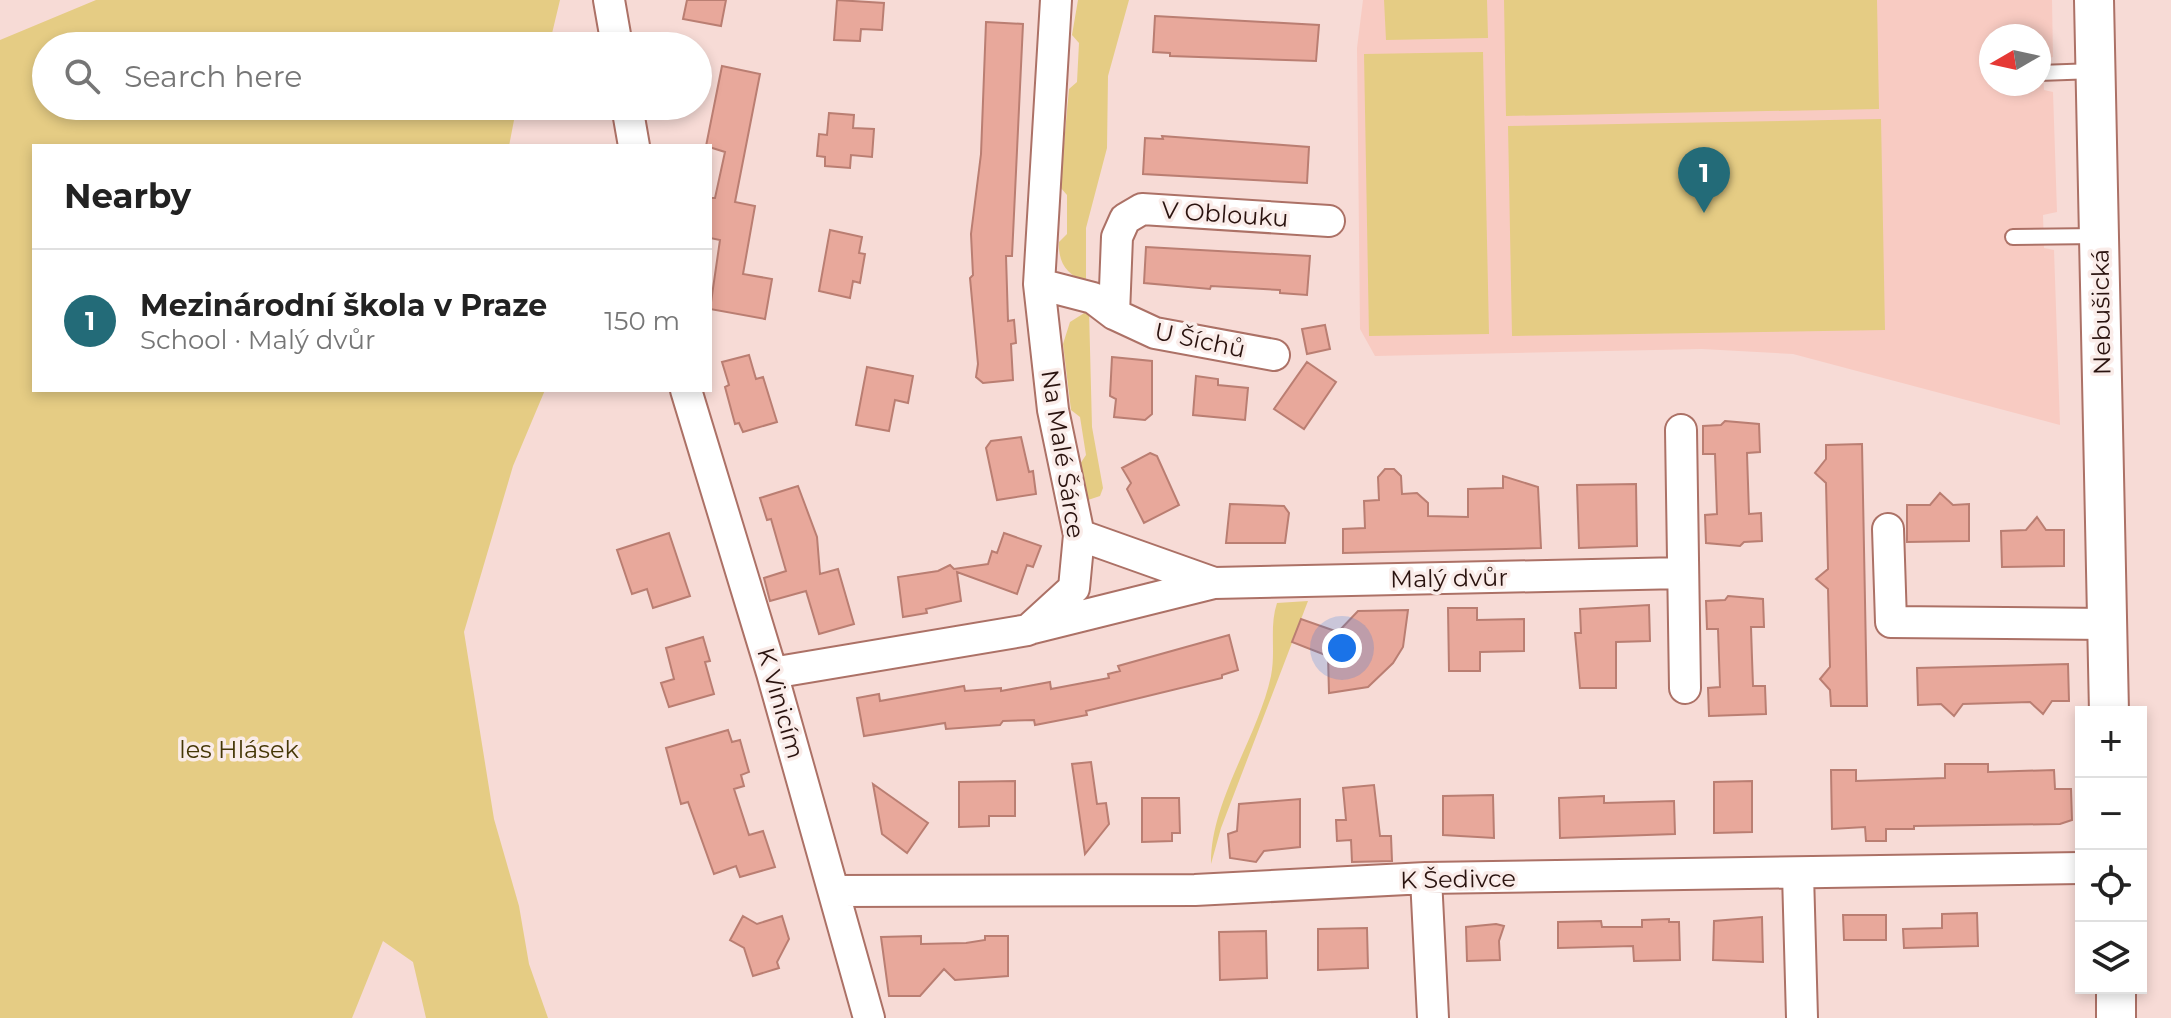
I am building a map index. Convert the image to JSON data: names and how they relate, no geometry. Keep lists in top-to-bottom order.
{
  "streets": {
    "street": [
      "V Oblouku",
      "Nebušická",
      "U Šíchů",
      "Na Malé Šárce",
      "Malý dvůr",
      "K Vinicím",
      "K Šedivce"
    ]
  },
  "crossings": [
    ["V Oblouku", "U Šíchů"],
    ["U Šíchů", "Na Malé Šárce"],
    ["Na Malé Šárce", "Malý dvůr"],
    ["K Vinicím", "K Šedivce"]
  ],
  "parks": ["les Hlásek"],
  "north": "left",
  "page": {
    "search": "Search here",
    "heading": "Nearby",
    "pins": "1",
    "list": [
      {
        "mark": "1",
        "name": "Mezinárodní škola v Praze",
        "note": "School · Malý dvůr",
        "value": "150 m"
      }
    ],
    "map_buttons": ["+", "−"]
  }
}
